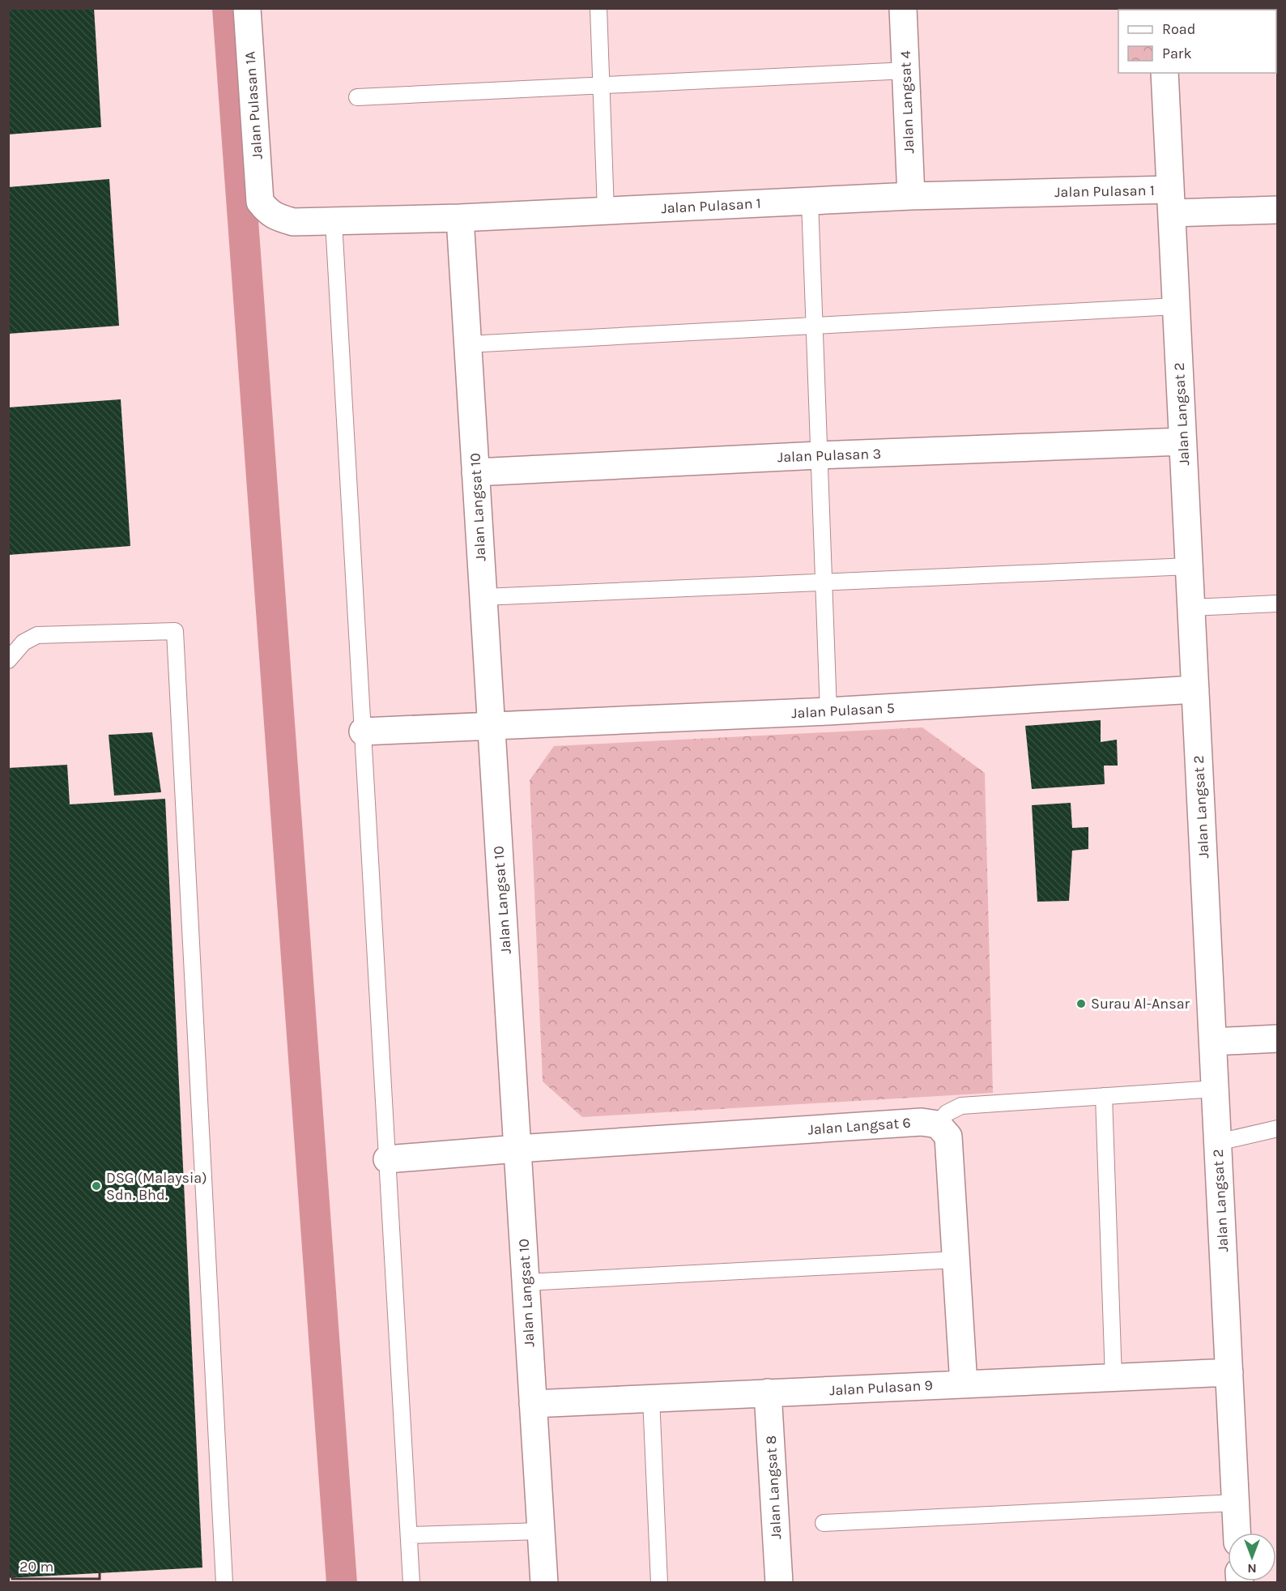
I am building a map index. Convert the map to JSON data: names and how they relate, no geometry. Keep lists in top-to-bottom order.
{
  "streets": {
    "street": [
      "Jalan Langsat 4",
      "Jalan Pulasan 1A",
      "Jalan Pulasan 1",
      "Jalan Langsat 2",
      "Jalan Pulasan 3",
      "Jalan Langsat 10",
      "Jalan Pulasan 5",
      "Jalan Langsat 6",
      "Jalan Pulasan 9",
      "Jalan Langsat 8"
    ]
  },
  "crossings": [
    ["Jalan Langsat 4", "Jalan Pulasan 1"],
    ["Jalan Pulasan 1A", "Jalan Pulasan 1"],
    ["Jalan Pulasan 1", "Jalan Langsat 2"],
    ["Jalan Pulasan 1", "Jalan Langsat 10"],
    ["Jalan Langsat 2", "Jalan Pulasan 3"],
    ["Jalan Langsat 2", "Jalan Pulasan 5"],
    ["Jalan Langsat 2", "Jalan Pulasan 9"],
    ["Jalan Pulasan 3", "Jalan Langsat 10"],
    ["Jalan Langsat 10", "Jalan Pulasan 5"],
    ["Jalan Langsat 10", "Jalan Langsat 6"],
    ["Jalan Langsat 10", "Jalan Pulasan 9"],
    ["Jalan Pulasan 9", "Jalan Langsat 8"]
  ],
  "places": ["Surau Al-Ansar", "DSG (Malaysia) Sdn. Bhd."],
  "legend": ["Road", "Park"],
  "scale_bar": "20 m",
  "north": "bottom"
}
